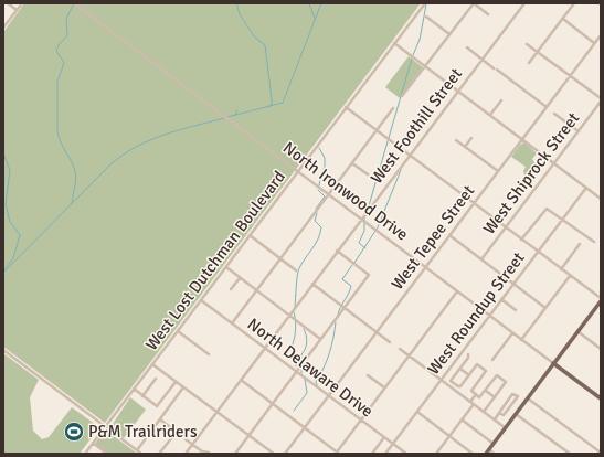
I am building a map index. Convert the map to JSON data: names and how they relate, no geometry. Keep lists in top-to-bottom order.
{
  "streets": {
    "main road": ["North Ironwood Drive"],
    "street": [
      "West Foothill Street",
      "West Shiprock Street",
      "West Tepee Street",
      "West Lost Dutchman Boulevard",
      "West Roundup Street",
      "North Delaware Drive"
    ]
  },
  "crossings": [
    ["West Foothill Street", "North Ironwood Drive"],
    ["West Foothill Street", "North Delaware Drive"],
    ["North Ironwood Drive", "West Tepee Street"],
    ["North Ironwood Drive", "West Lost Dutchman Boulevard"],
    ["North Ironwood Drive", "West Roundup Street"],
    ["West Tepee Street", "North Delaware Drive"],
    ["West Lost Dutchman Boulevard", "North Delaware Drive"],
    ["West Roundup Street", "North Delaware Drive"]
  ],
  "places": {
    "sports": ["P&M Trailriders"]
  }
}
